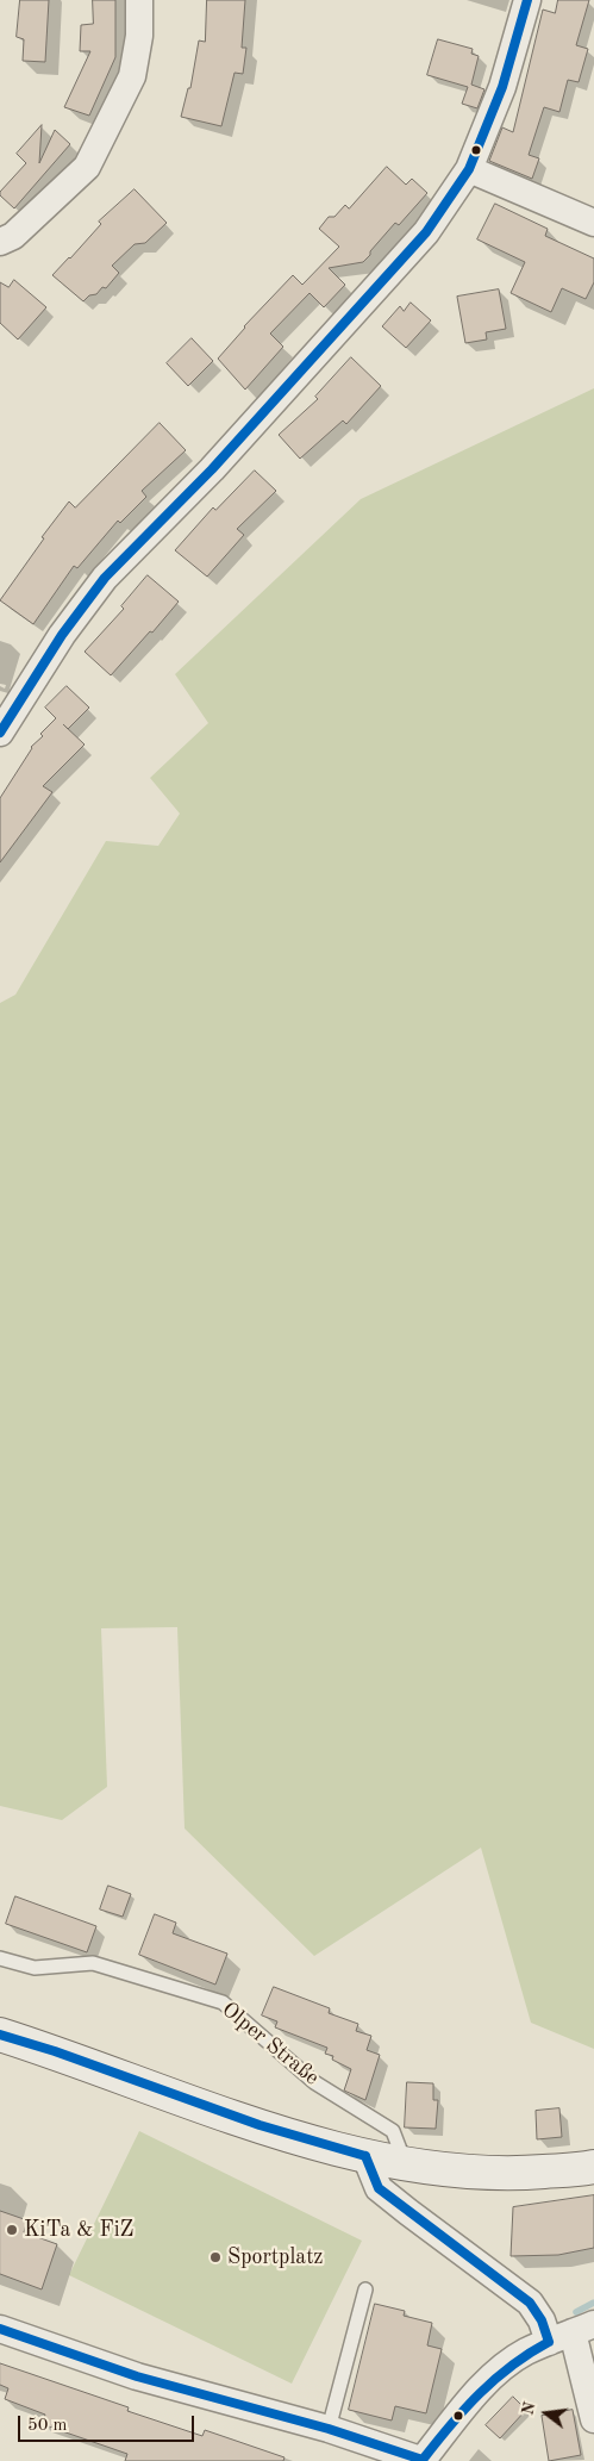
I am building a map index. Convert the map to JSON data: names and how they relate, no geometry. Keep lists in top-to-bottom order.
{
  "streets": {
    "lane": ["Olper Straße"]
  },
  "places": ["KiTa & FiZ", "Sportplatz"],
  "scale_bar": "50 m",
  "north": "left"
}
